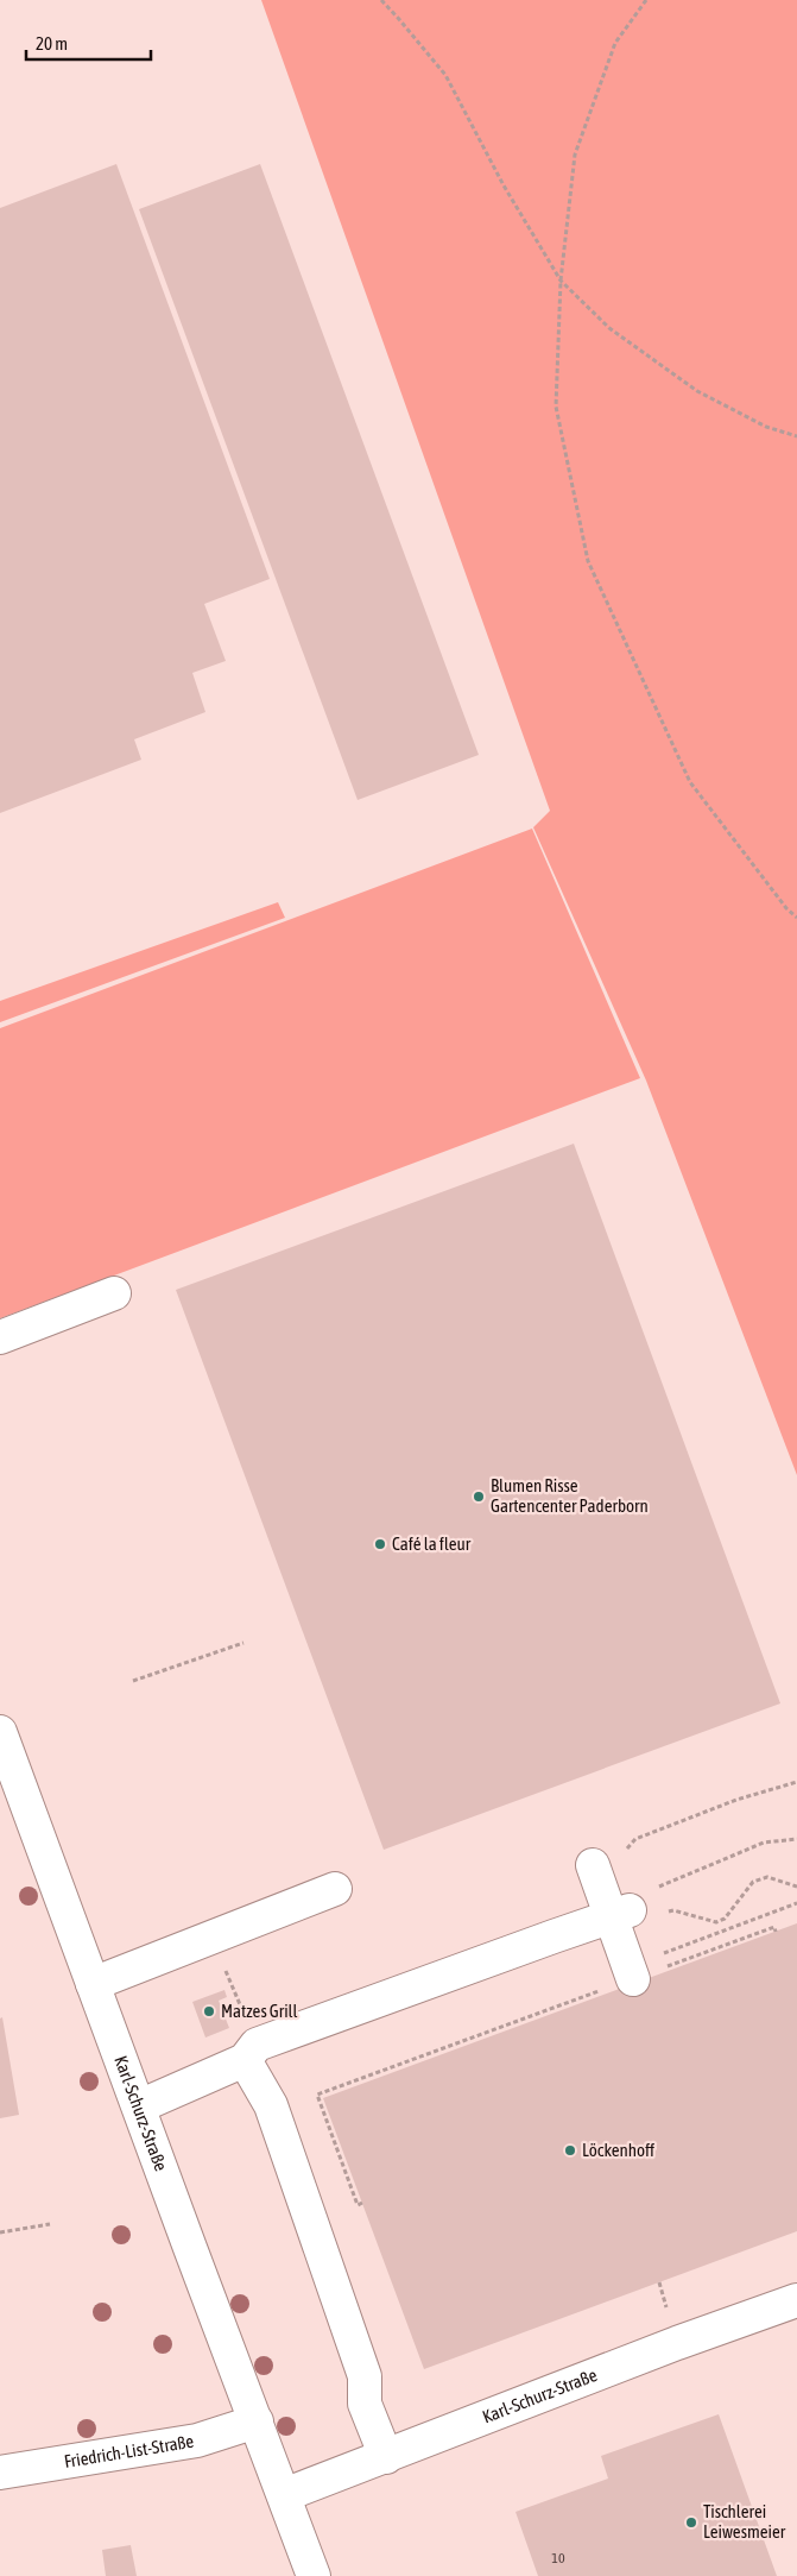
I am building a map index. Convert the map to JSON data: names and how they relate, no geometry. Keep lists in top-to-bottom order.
{
  "streets": {
    "street": ["Karl-Schurz-Straße", "Friedrich-List-Straße"]
  },
  "crossings": [
    ["Karl-Schurz-Straße", "Friedrich-List-Straße"]
  ],
  "places": [
    "Blumen Risse Gartencenter Paderborn",
    "Café la fleur",
    "Matzes Grill",
    "Löckenhoff",
    "Tischlerei Leiwesmeier"
  ],
  "house_numbers": ["10"],
  "scale_bar": "20 m"
}
